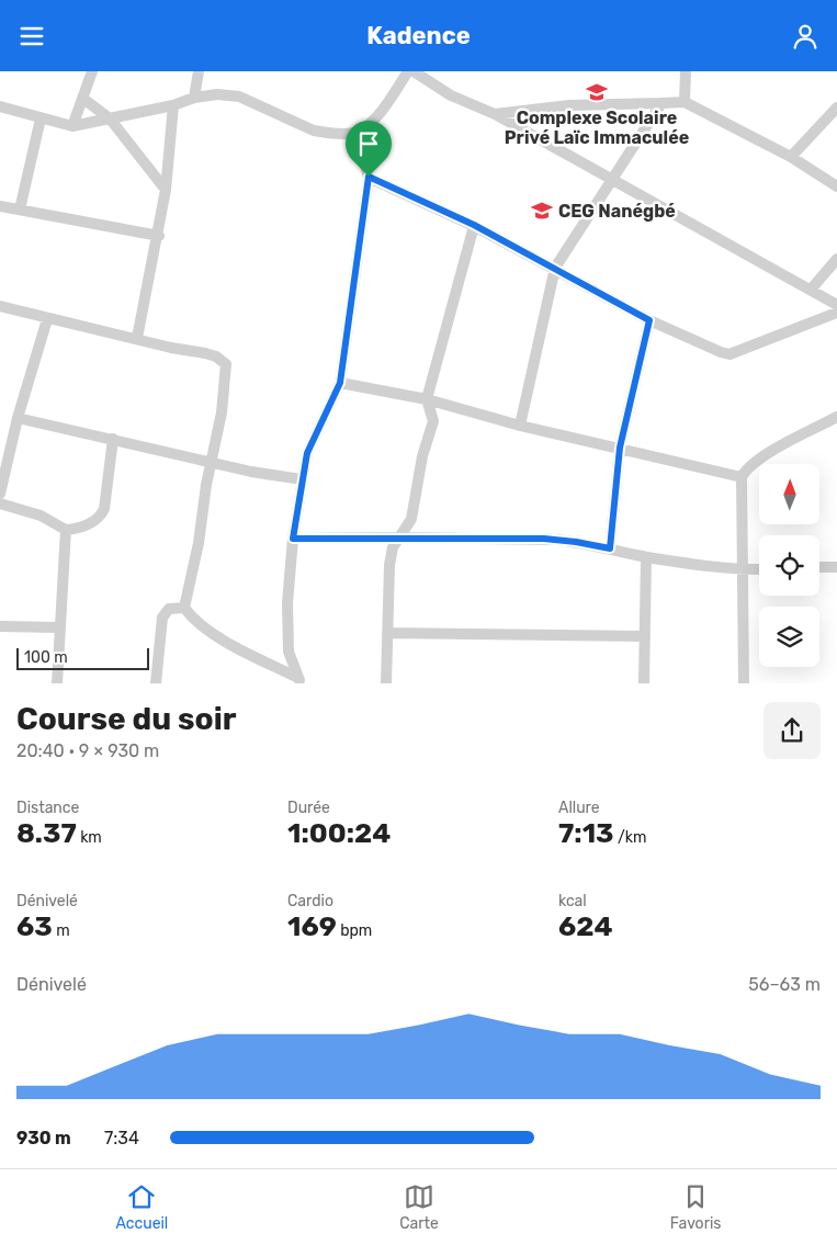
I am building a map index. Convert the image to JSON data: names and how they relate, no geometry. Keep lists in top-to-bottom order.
{
  "places": {
    "school or university": ["Complexe Scolaire Privé Laïc Immaculée", "CEG Nanégbé"]
  },
  "scale_bar": "100 m",
  "north": "top",
  "page": {
    "header": "Kadence",
    "scale": "100 m",
    "heading": ["Course du soir", "20:40 · 9 × 930 m"],
    "stats": [
      ["Distance", "8.37 km"],
      ["Durée", "1:00:24"],
      ["Allure", "7:13 /km"],
      ["Dénivelé", "63 m"],
      ["Cardio", "169 bpm"],
      ["kcal", "624"]
    ],
    "chart": ["Dénivelé", "56–63 m"],
    "list": [
      {
        "name": "930 m",
        "note": "7:34"
      }
    ],
    "tabs": ["Accueil", "Carte", "Favoris"]
  }
}
